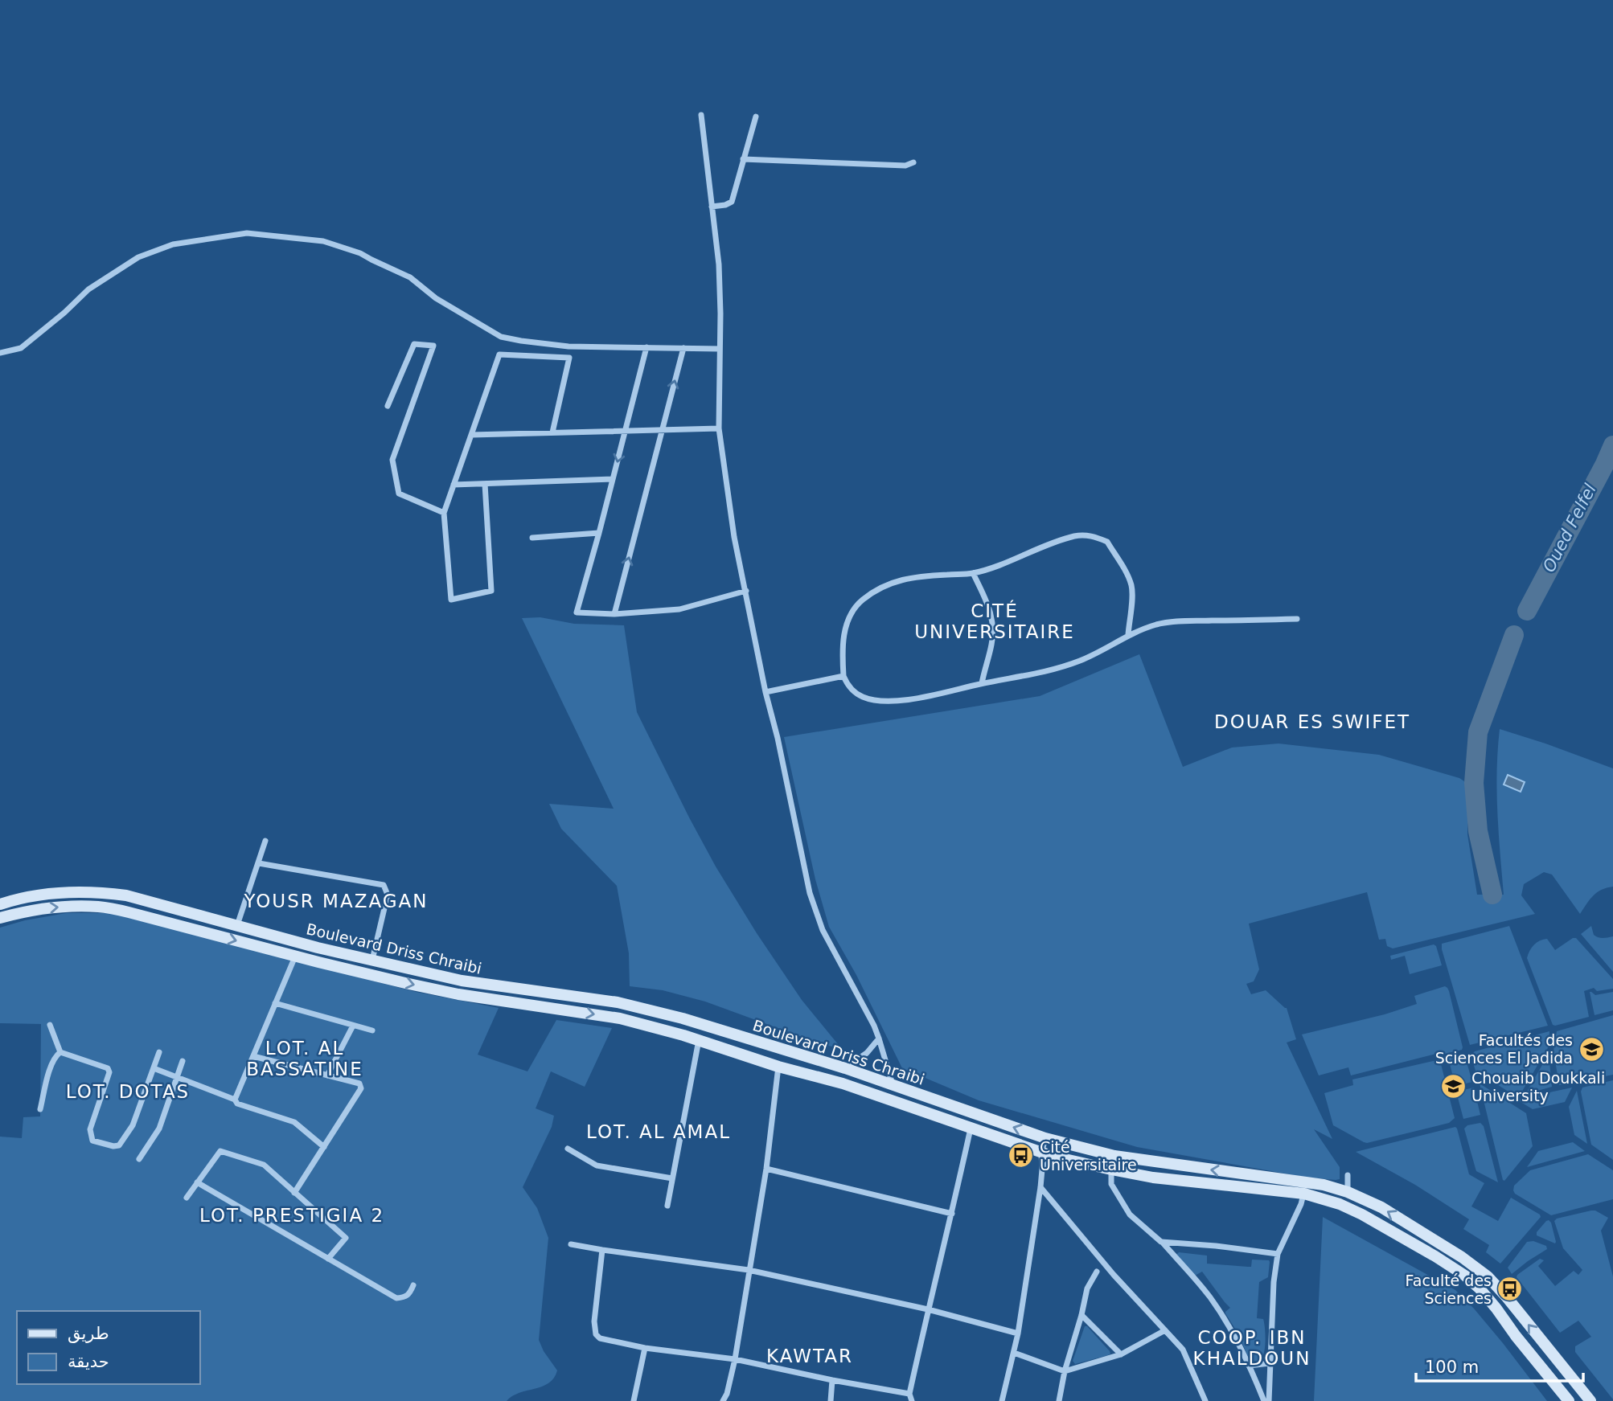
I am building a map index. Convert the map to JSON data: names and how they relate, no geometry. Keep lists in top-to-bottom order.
{
  "streets": {
    "main road": ["Boulevard Driss Chraibi"]
  },
  "districts": [
    "CITÉ UNIVERSITAIRE",
    "DOUAR ES SWIFET",
    "YOUSR MAZAGAN",
    "LOT. AL BASSATINE",
    "LOT. DOTAS",
    "LOT. AL AMAL",
    "LOT. PRESTIGIA 2",
    "COOP. IBN KHALDOUN",
    "KAWTAR"
  ],
  "water": ["Oued Felfel"],
  "places": {
    "school or university": ["Facultés des Sciences El Jadida", "Chouaib Doukkali University"],
    "bus stop": ["Cité Universitaire", "Faculté des Sciences"]
  },
  "legend": ["طريق", "حديقة"],
  "scale_bar": "100 m"
}
